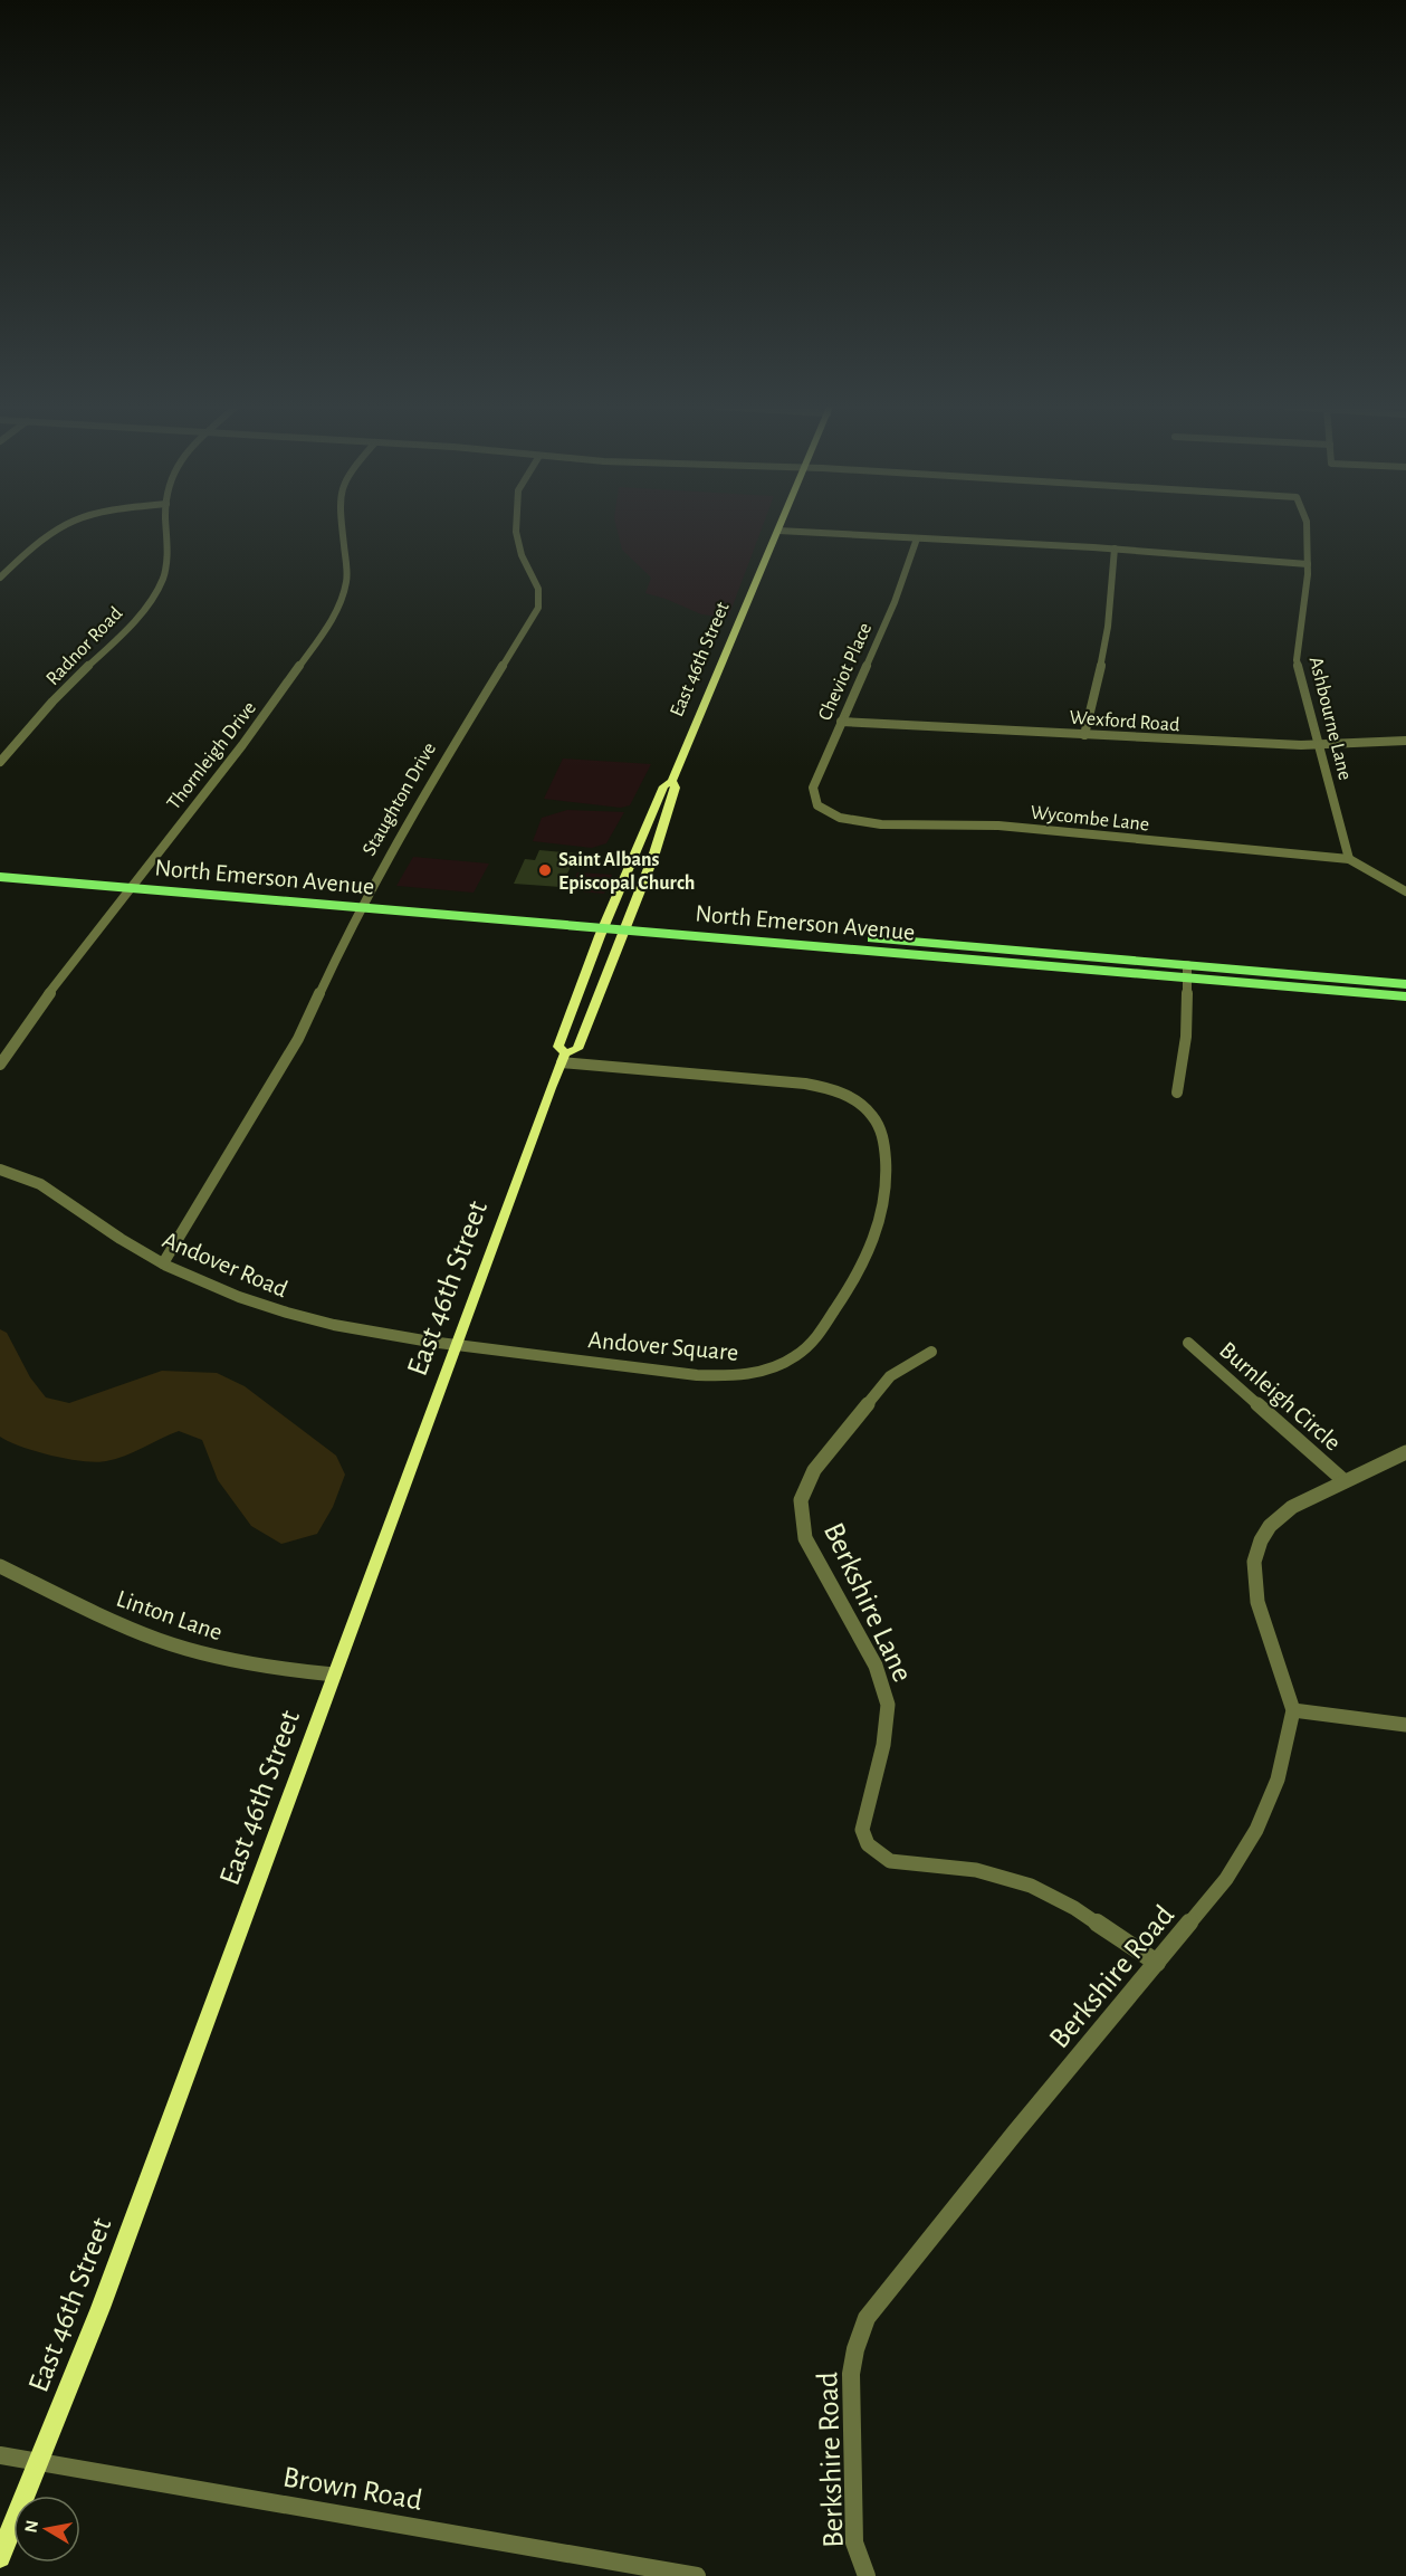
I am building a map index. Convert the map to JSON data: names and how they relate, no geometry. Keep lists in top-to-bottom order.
{
  "streets": {
    "main road": ["East 46th Street", "North Emerson Avenue"],
    "street": [
      "Radnor Road",
      "Cheviot Place",
      "Ashbourne Lane",
      "Wexford Road",
      "Thornleigh Drive",
      "Staughton Drive",
      "Wycombe Lane",
      "Andover Road",
      "Andover Square",
      "Burnleigh Circle",
      "Berkshire Lane",
      "Linton Lane",
      "Berkshire Road",
      "Brown Road"
    ]
  },
  "crossings": [
    ["East 46th Street", "North Emerson Avenue"],
    ["East 46th Street", "Andover Road"],
    ["East 46th Street", "Andover Square"],
    ["East 46th Street", "Linton Lane"],
    ["East 46th Street", "Brown Road"],
    ["Cheviot Place", "Wexford Road"],
    ["Cheviot Place", "Wycombe Lane"],
    ["Ashbourne Lane", "Wexford Road"],
    ["Ashbourne Lane", "Wycombe Lane"],
    ["Thornleigh Drive", "North Emerson Avenue"],
    ["Staughton Drive", "North Emerson Avenue"],
    ["Staughton Drive", "Andover Road"],
    ["Andover Road", "Andover Square"],
    ["Berkshire Lane", "Berkshire Road"]
  ],
  "places": ["Saint Albans Episcopal Church"],
  "north": "left"
}
